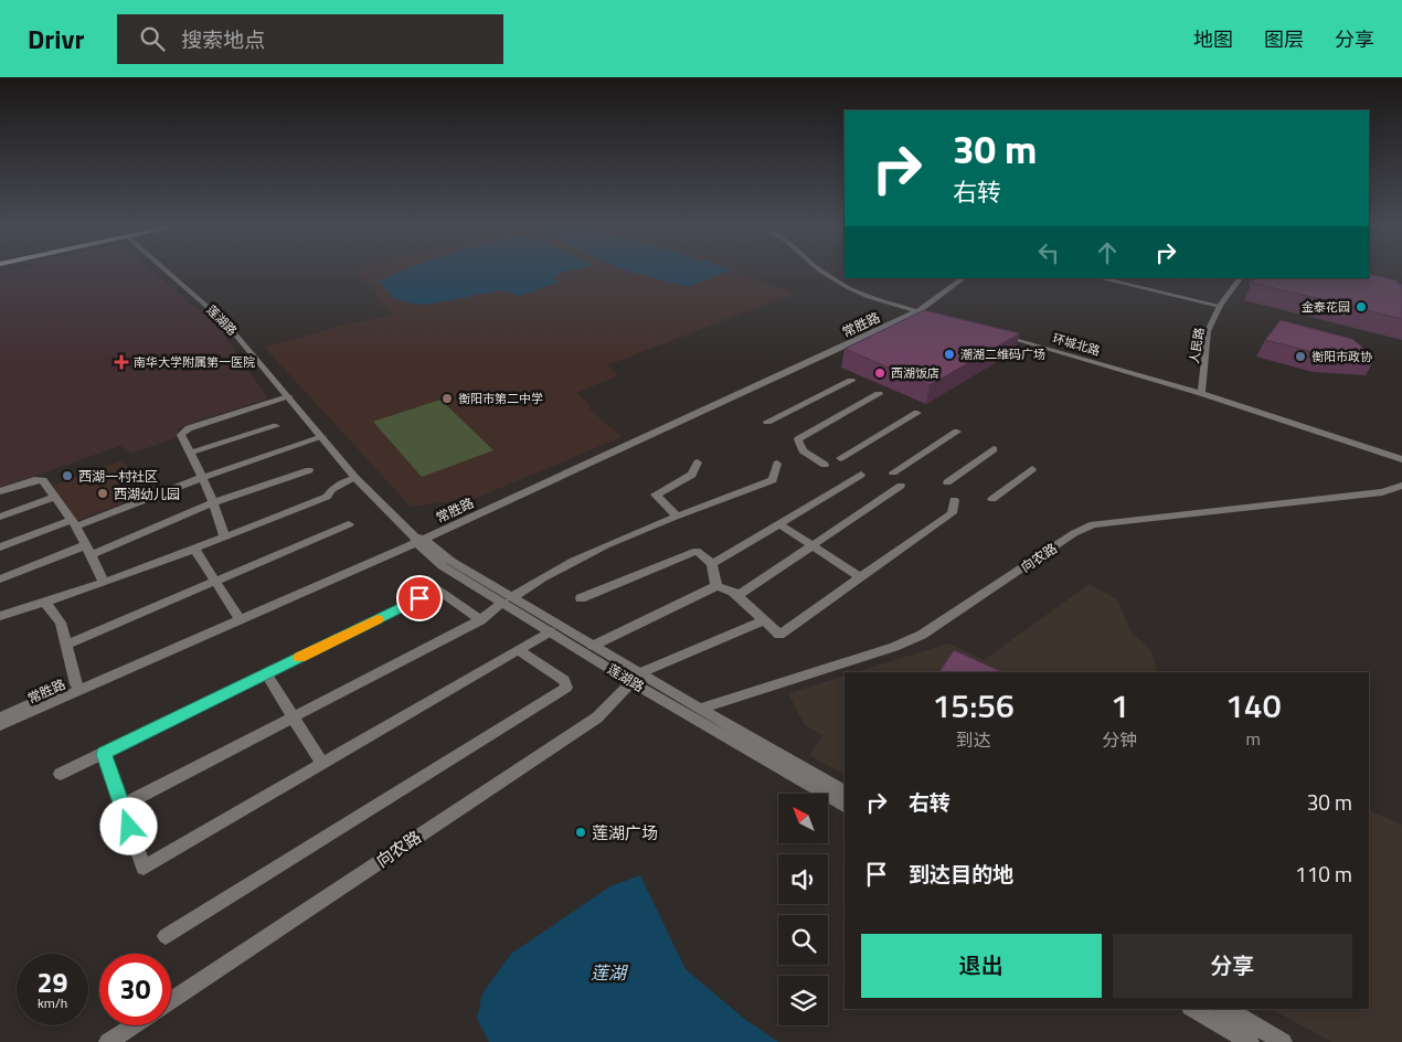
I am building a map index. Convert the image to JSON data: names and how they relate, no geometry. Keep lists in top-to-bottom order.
{
  "streets": {
    "street": [
      "莲湖路",
      "常胜路",
      "环城北路",
      "人民路",
      "向农路"
    ]
  },
  "crossings": [
    ["莲湖路", "常胜路"],
    ["莲湖路", "向农路"],
    ["环城北路", "人民路"]
  ],
  "water": ["莲湖"],
  "places": {
    "other": [
      "金泰花园",
      "潮湖二维码广场",
      "衡阳市政协",
      "西湖饭店",
      "衡阳市第二中学",
      "西湖一村社区",
      "西湖幼儿园",
      "莲湖广场"
    ],
    "health": ["南华大学附属第一医院"]
  },
  "north": "top left",
  "page": {
    "header": "Drivr",
    "search": "搜索地点",
    "nav": ["地图", "图层", "分享"],
    "turn": ["30 m", "右转"],
    "eta": [
      "15:56",
      "到达",
      "1",
      "分钟",
      "140",
      "m"
    ],
    "list": [
      {
        "name": "右转",
        "value": "30 m"
      },
      {
        "name": "到达目的地",
        "value": "110 m"
      }
    ],
    "buttons": ["退出", "分享"],
    "speed": "29 km/h",
    "limit": "30"
  }
}
